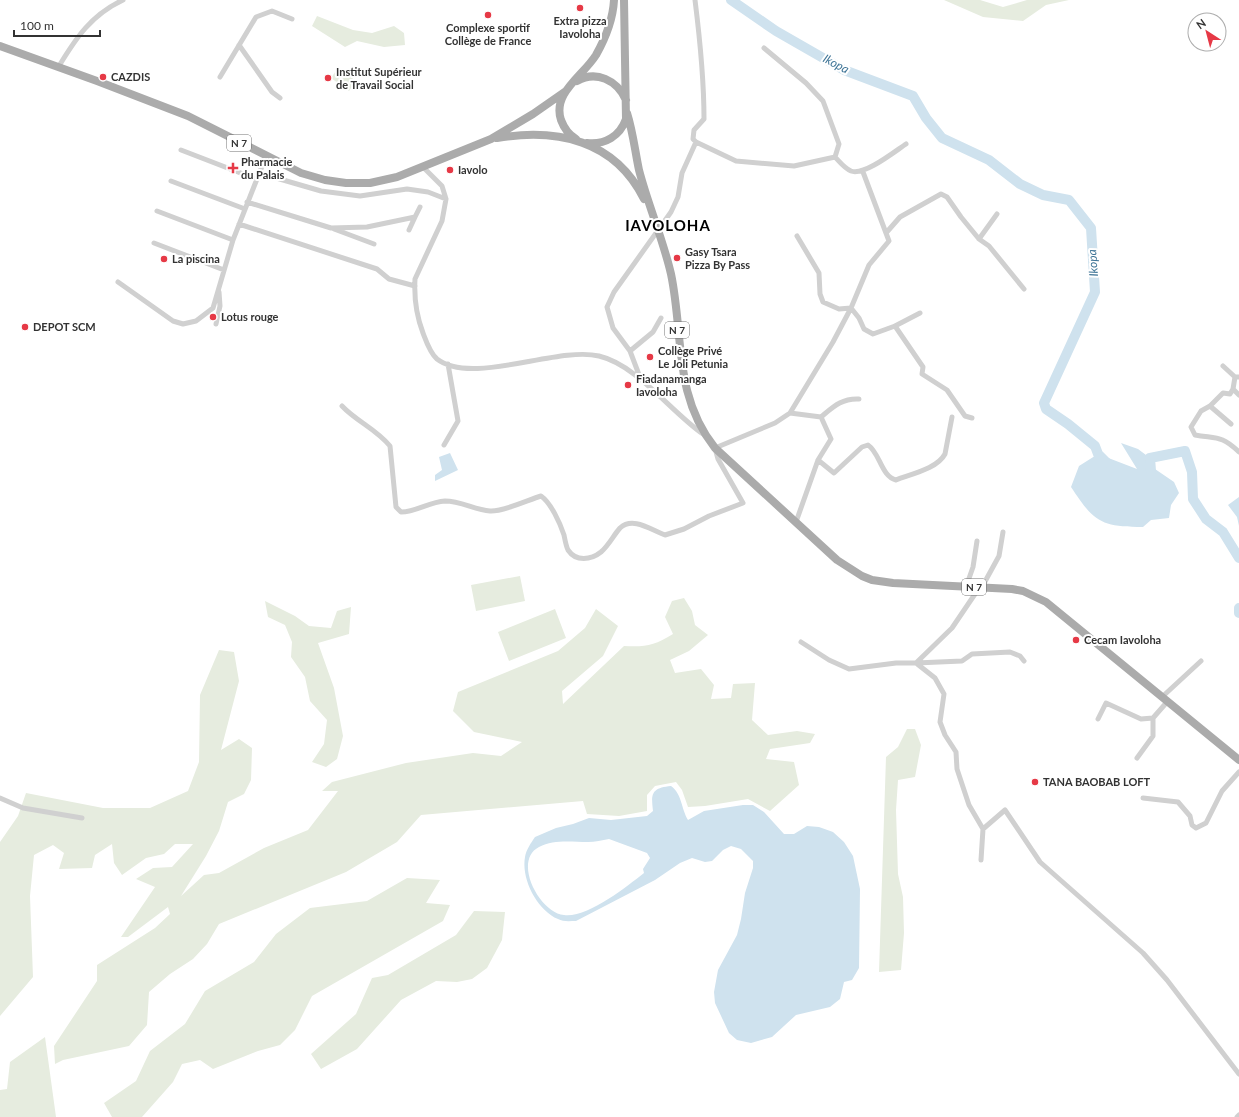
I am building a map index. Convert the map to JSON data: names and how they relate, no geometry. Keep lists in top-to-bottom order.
{
  "streets": {
    "main road": ["N 7"]
  },
  "districts": ["IAVOLOHA"],
  "water": ["Ikopa"],
  "places": {
    "other": [
      "Extra pizza Iavoloha",
      "Complexe sportif Collège de France",
      "CAZDIS",
      "Institut Supérieur de Travail Social",
      "Iavolo",
      "Gasy Tsara Pizza By Pass",
      "La piscina",
      "Lotus rouge",
      "DEPOT SCM",
      "Collège Privé Le Joli Petunia",
      "Fiadanamanga Iavoloha",
      "Cecam Iavoloha",
      "TANA BAOBAB LOFT"
    ],
    "health": ["Pharmacie du Palais"]
  },
  "scale_bar": "100 m",
  "north": "top left"
}
